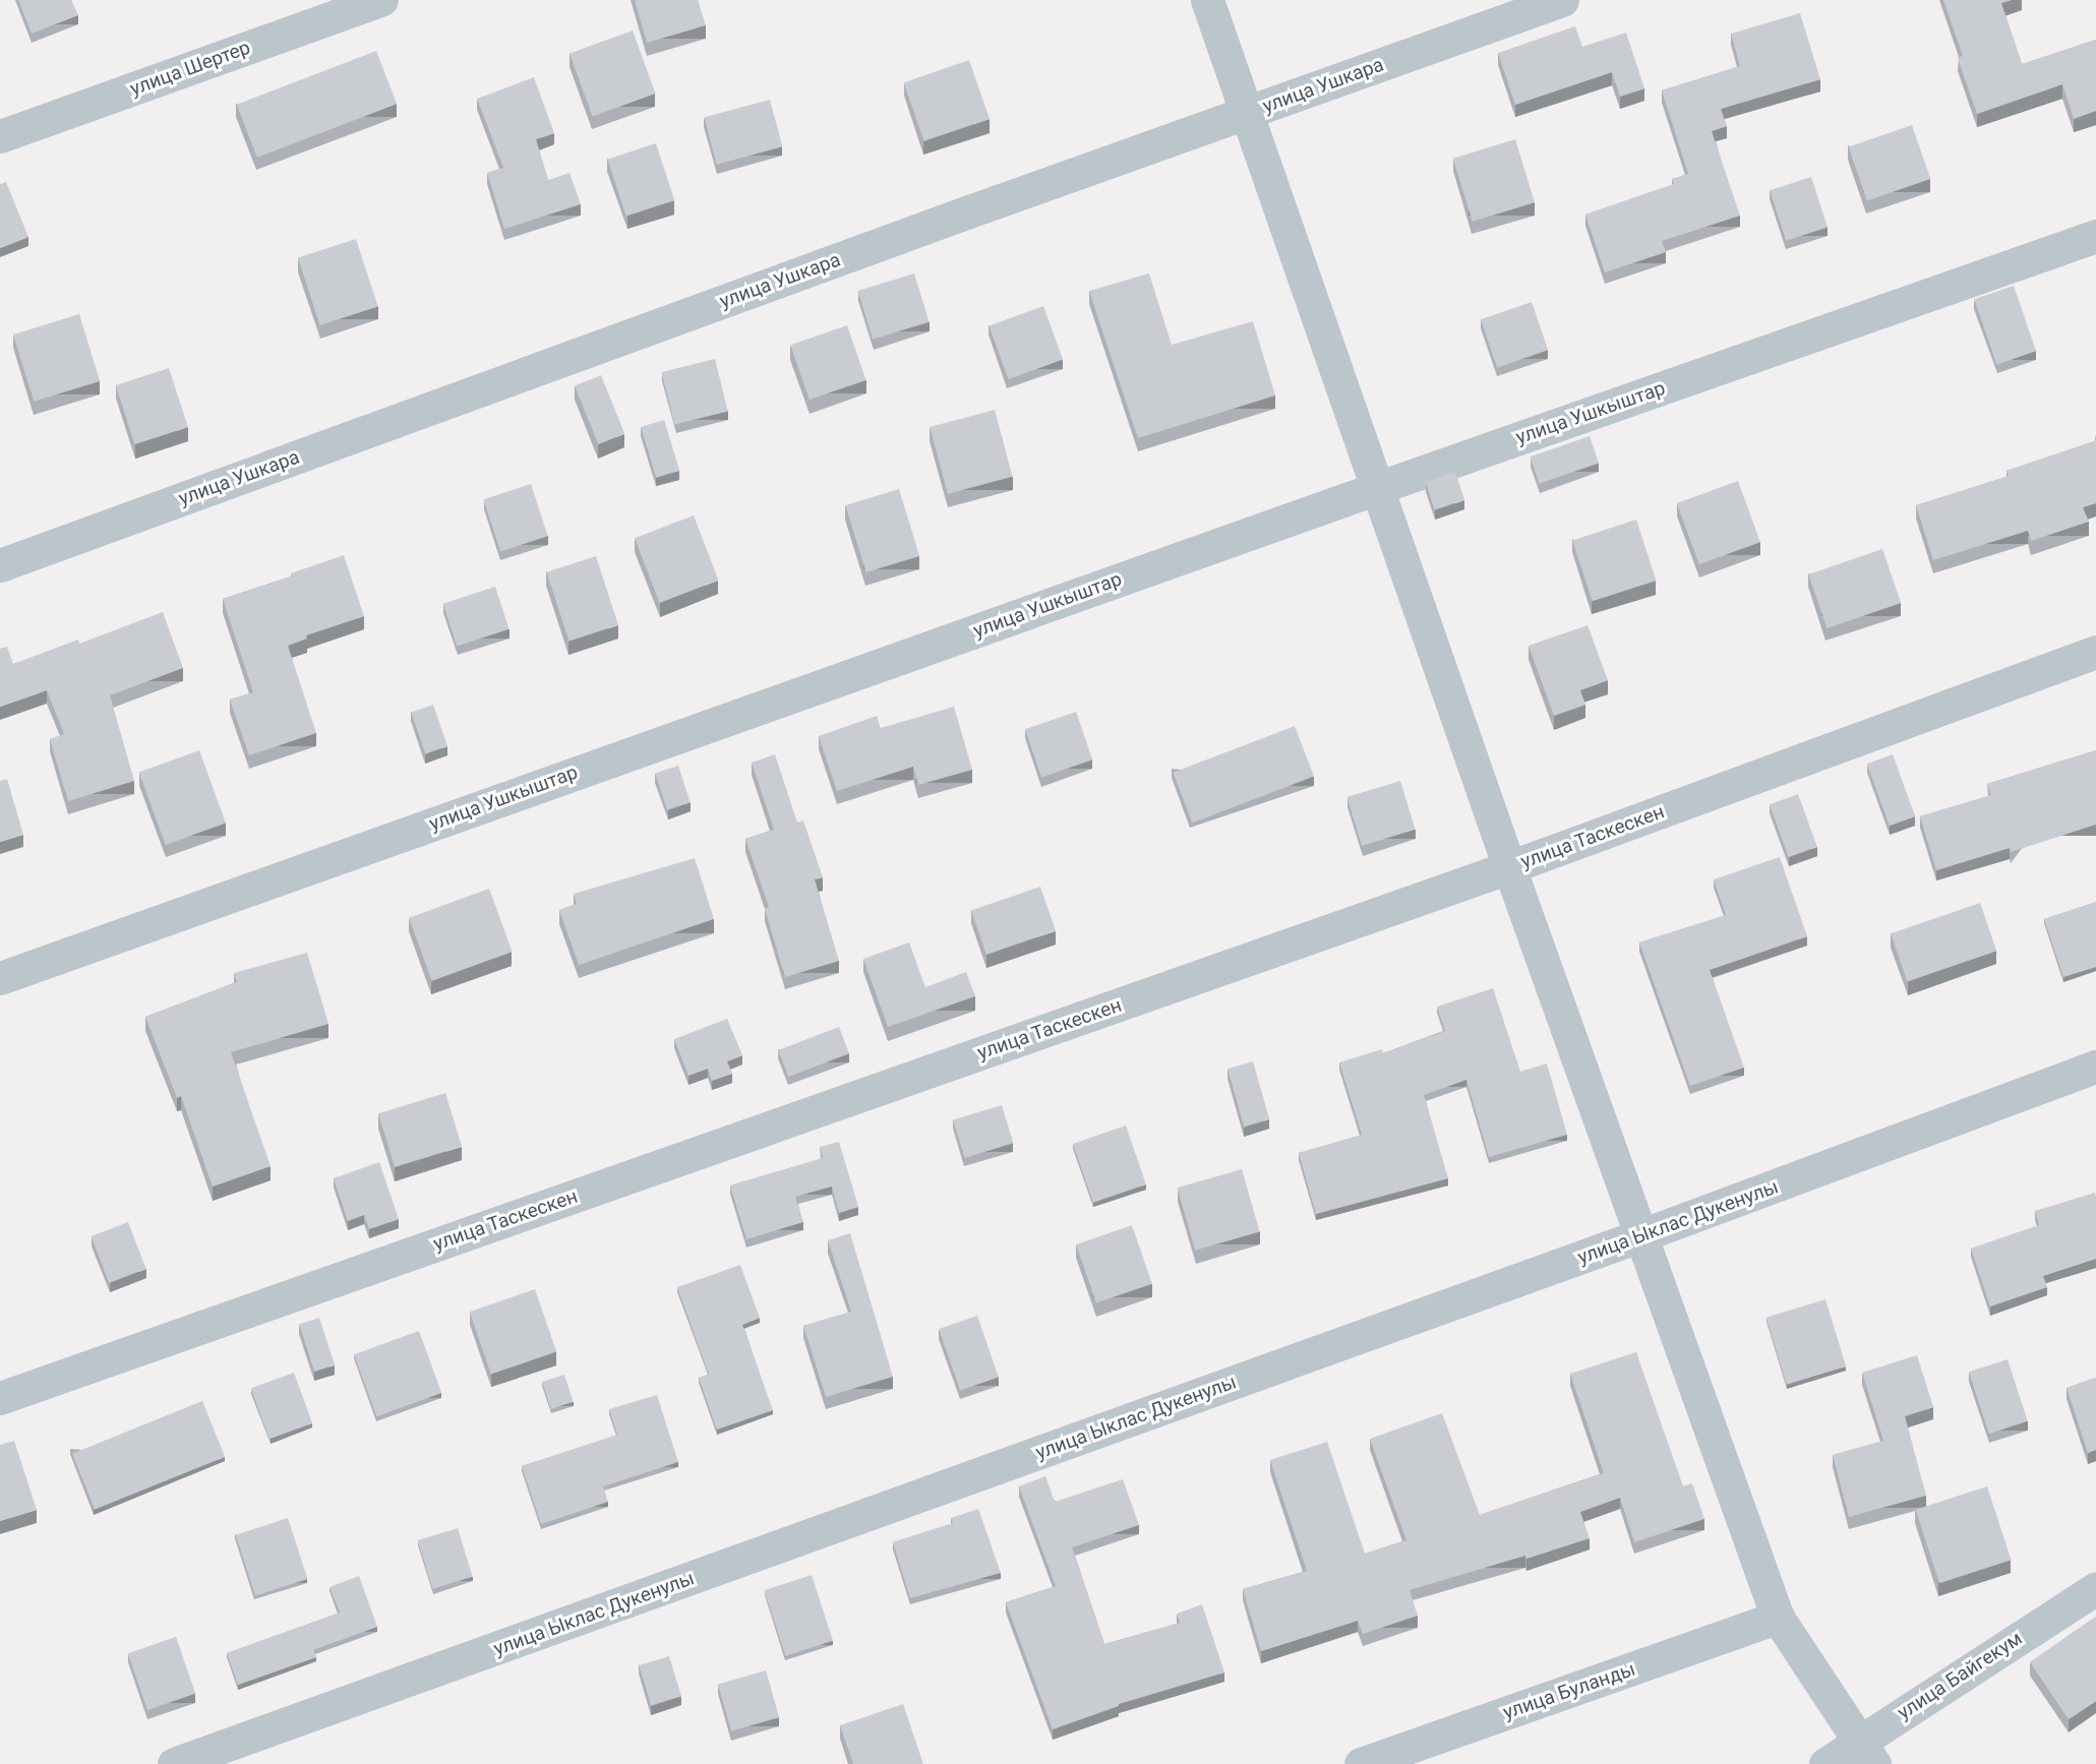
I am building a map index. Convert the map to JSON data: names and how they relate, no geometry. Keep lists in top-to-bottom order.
{
  "streets": {
    "street": [
      "улица Шертер",
      "улица Ушкара",
      "улица Ушкыштар",
      "улица Таскескен",
      "улица Ыклас Дукенулы",
      "улица Байгекум",
      "улица Буланды"
    ]
  }
}
